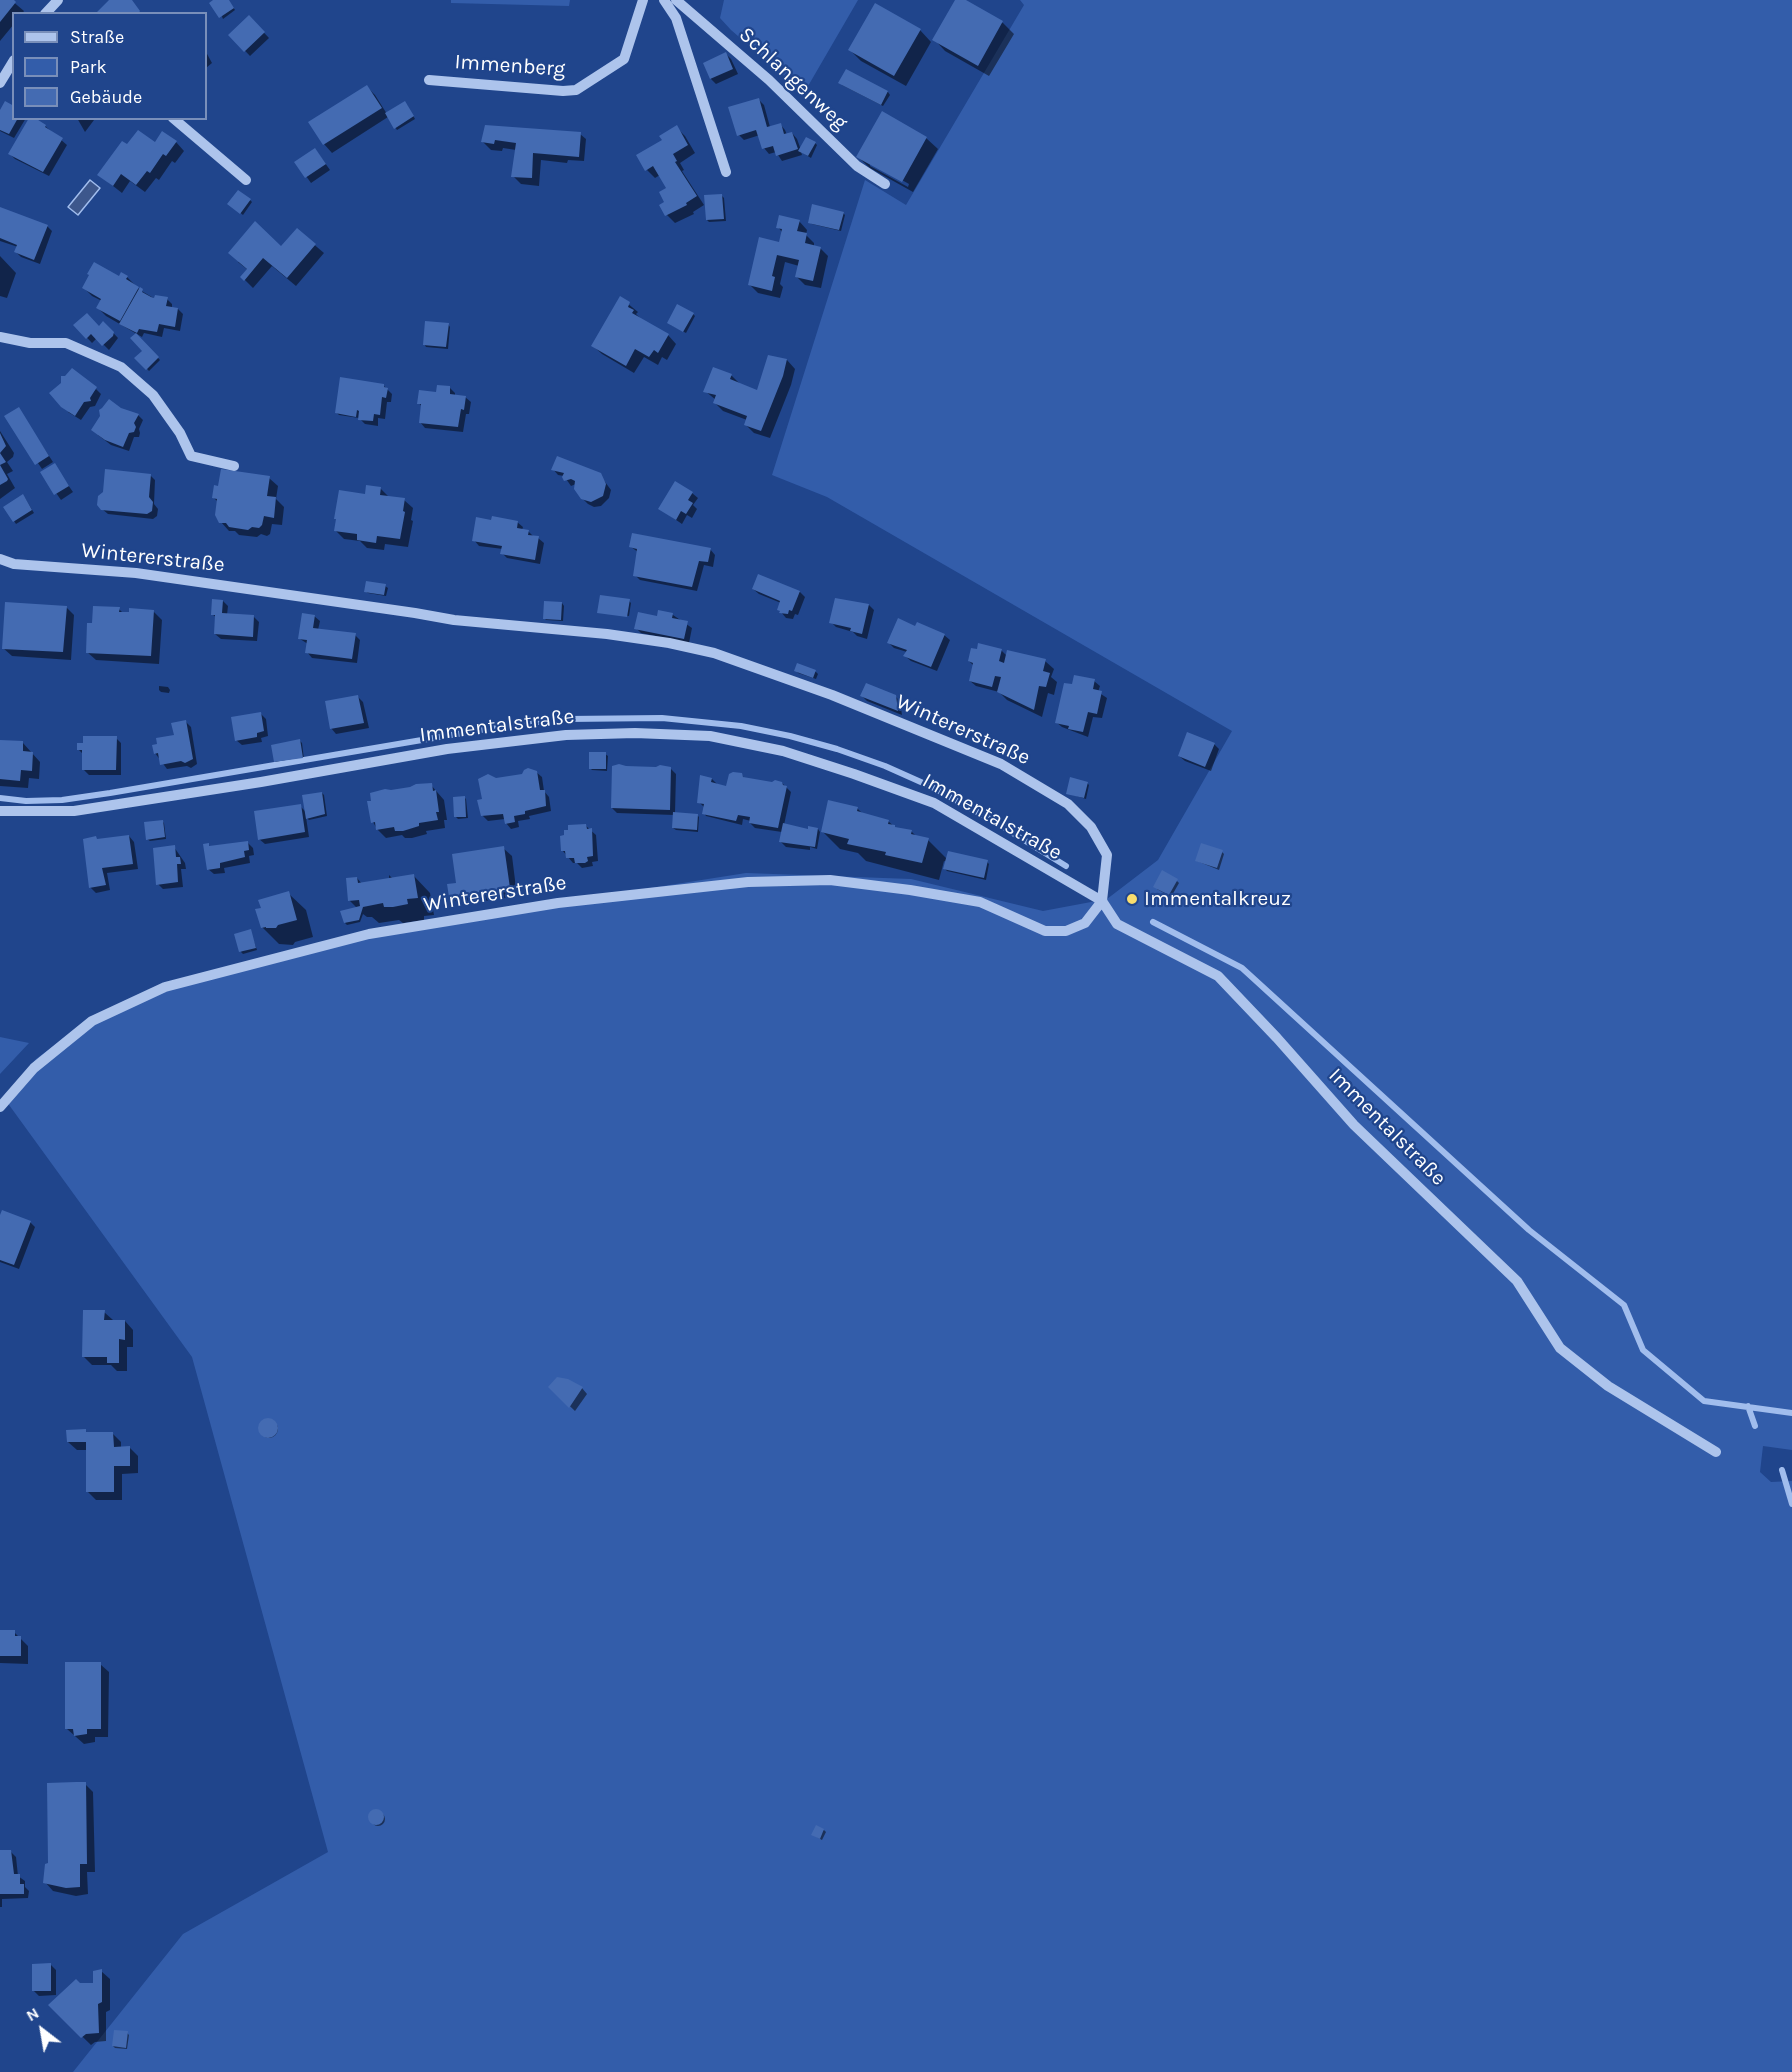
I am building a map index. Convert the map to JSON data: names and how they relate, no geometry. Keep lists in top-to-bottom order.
{
  "streets": {
    "street": [
      "Immenberg",
      "Schlangenweg",
      "Wintererstraße",
      "Immentalstraße"
    ]
  },
  "crossings": [
    ["Wintererstraße", "Immentalstraße"]
  ],
  "places": ["Immentalkreuz"],
  "legend": ["Straße", "Park", "Gebäude"],
  "north": "top left"
}
